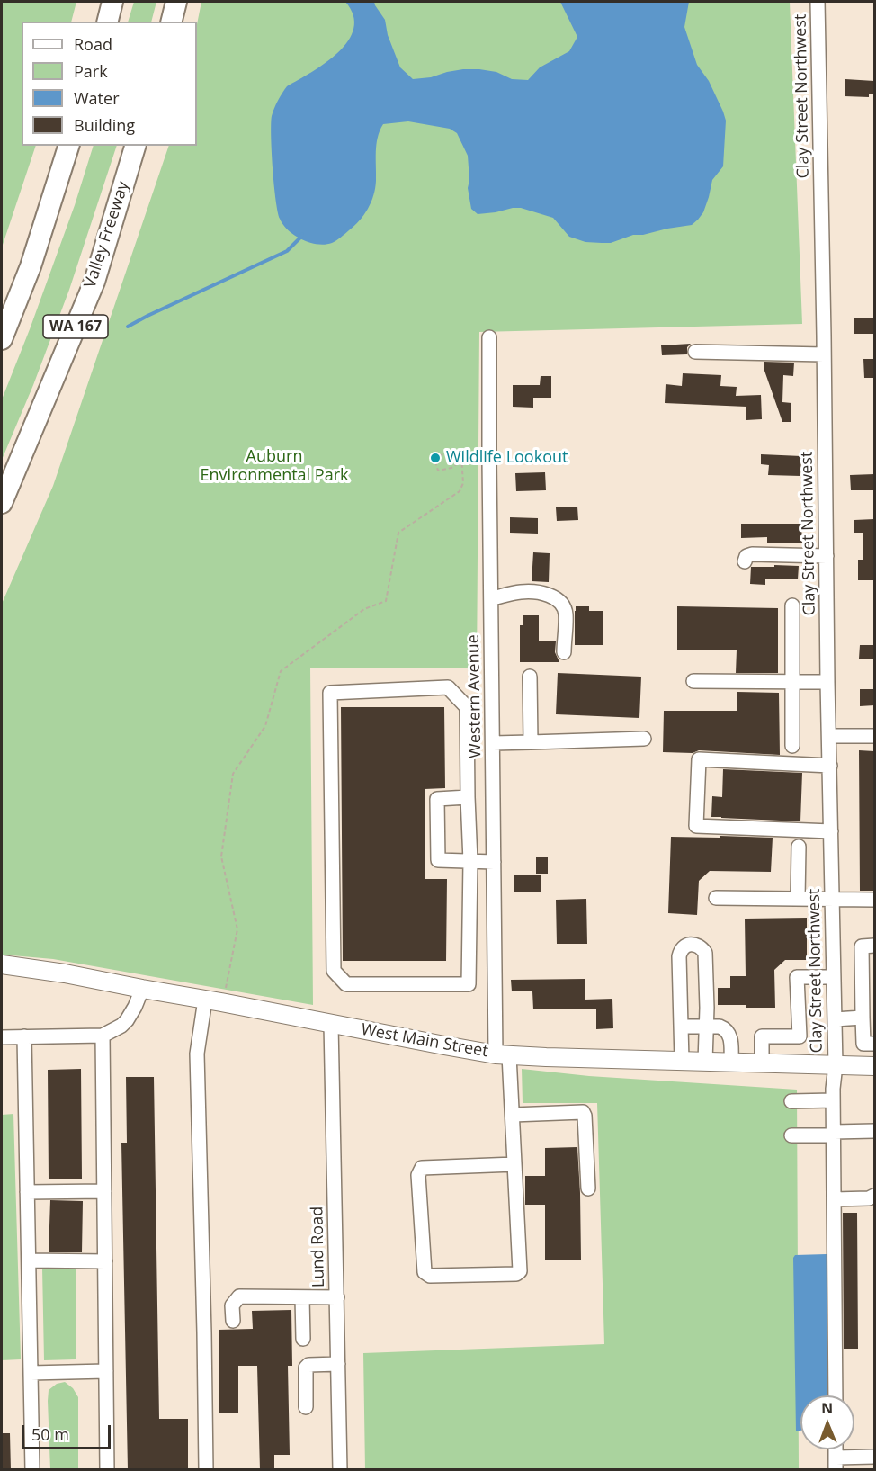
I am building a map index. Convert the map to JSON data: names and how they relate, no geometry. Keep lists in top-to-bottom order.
{
  "streets": {
    "highway": ["Valley Freeway", "WA 167"],
    "main road": ["West Main Street"],
    "street": ["Clay Street Northwest", "Western Avenue", "Lund Road"]
  },
  "crossings": [
    ["Clay Street Northwest", "West Main Street"],
    ["Western Avenue", "West Main Street"],
    ["West Main Street", "Lund Road"]
  ],
  "parks": ["Auburn Environmental Park"],
  "places": ["Wildlife Lookout"],
  "legend": [
    "Road",
    "Park",
    "Water",
    "Building"
  ],
  "scale_bar": "50 m",
  "north": "top"
}
